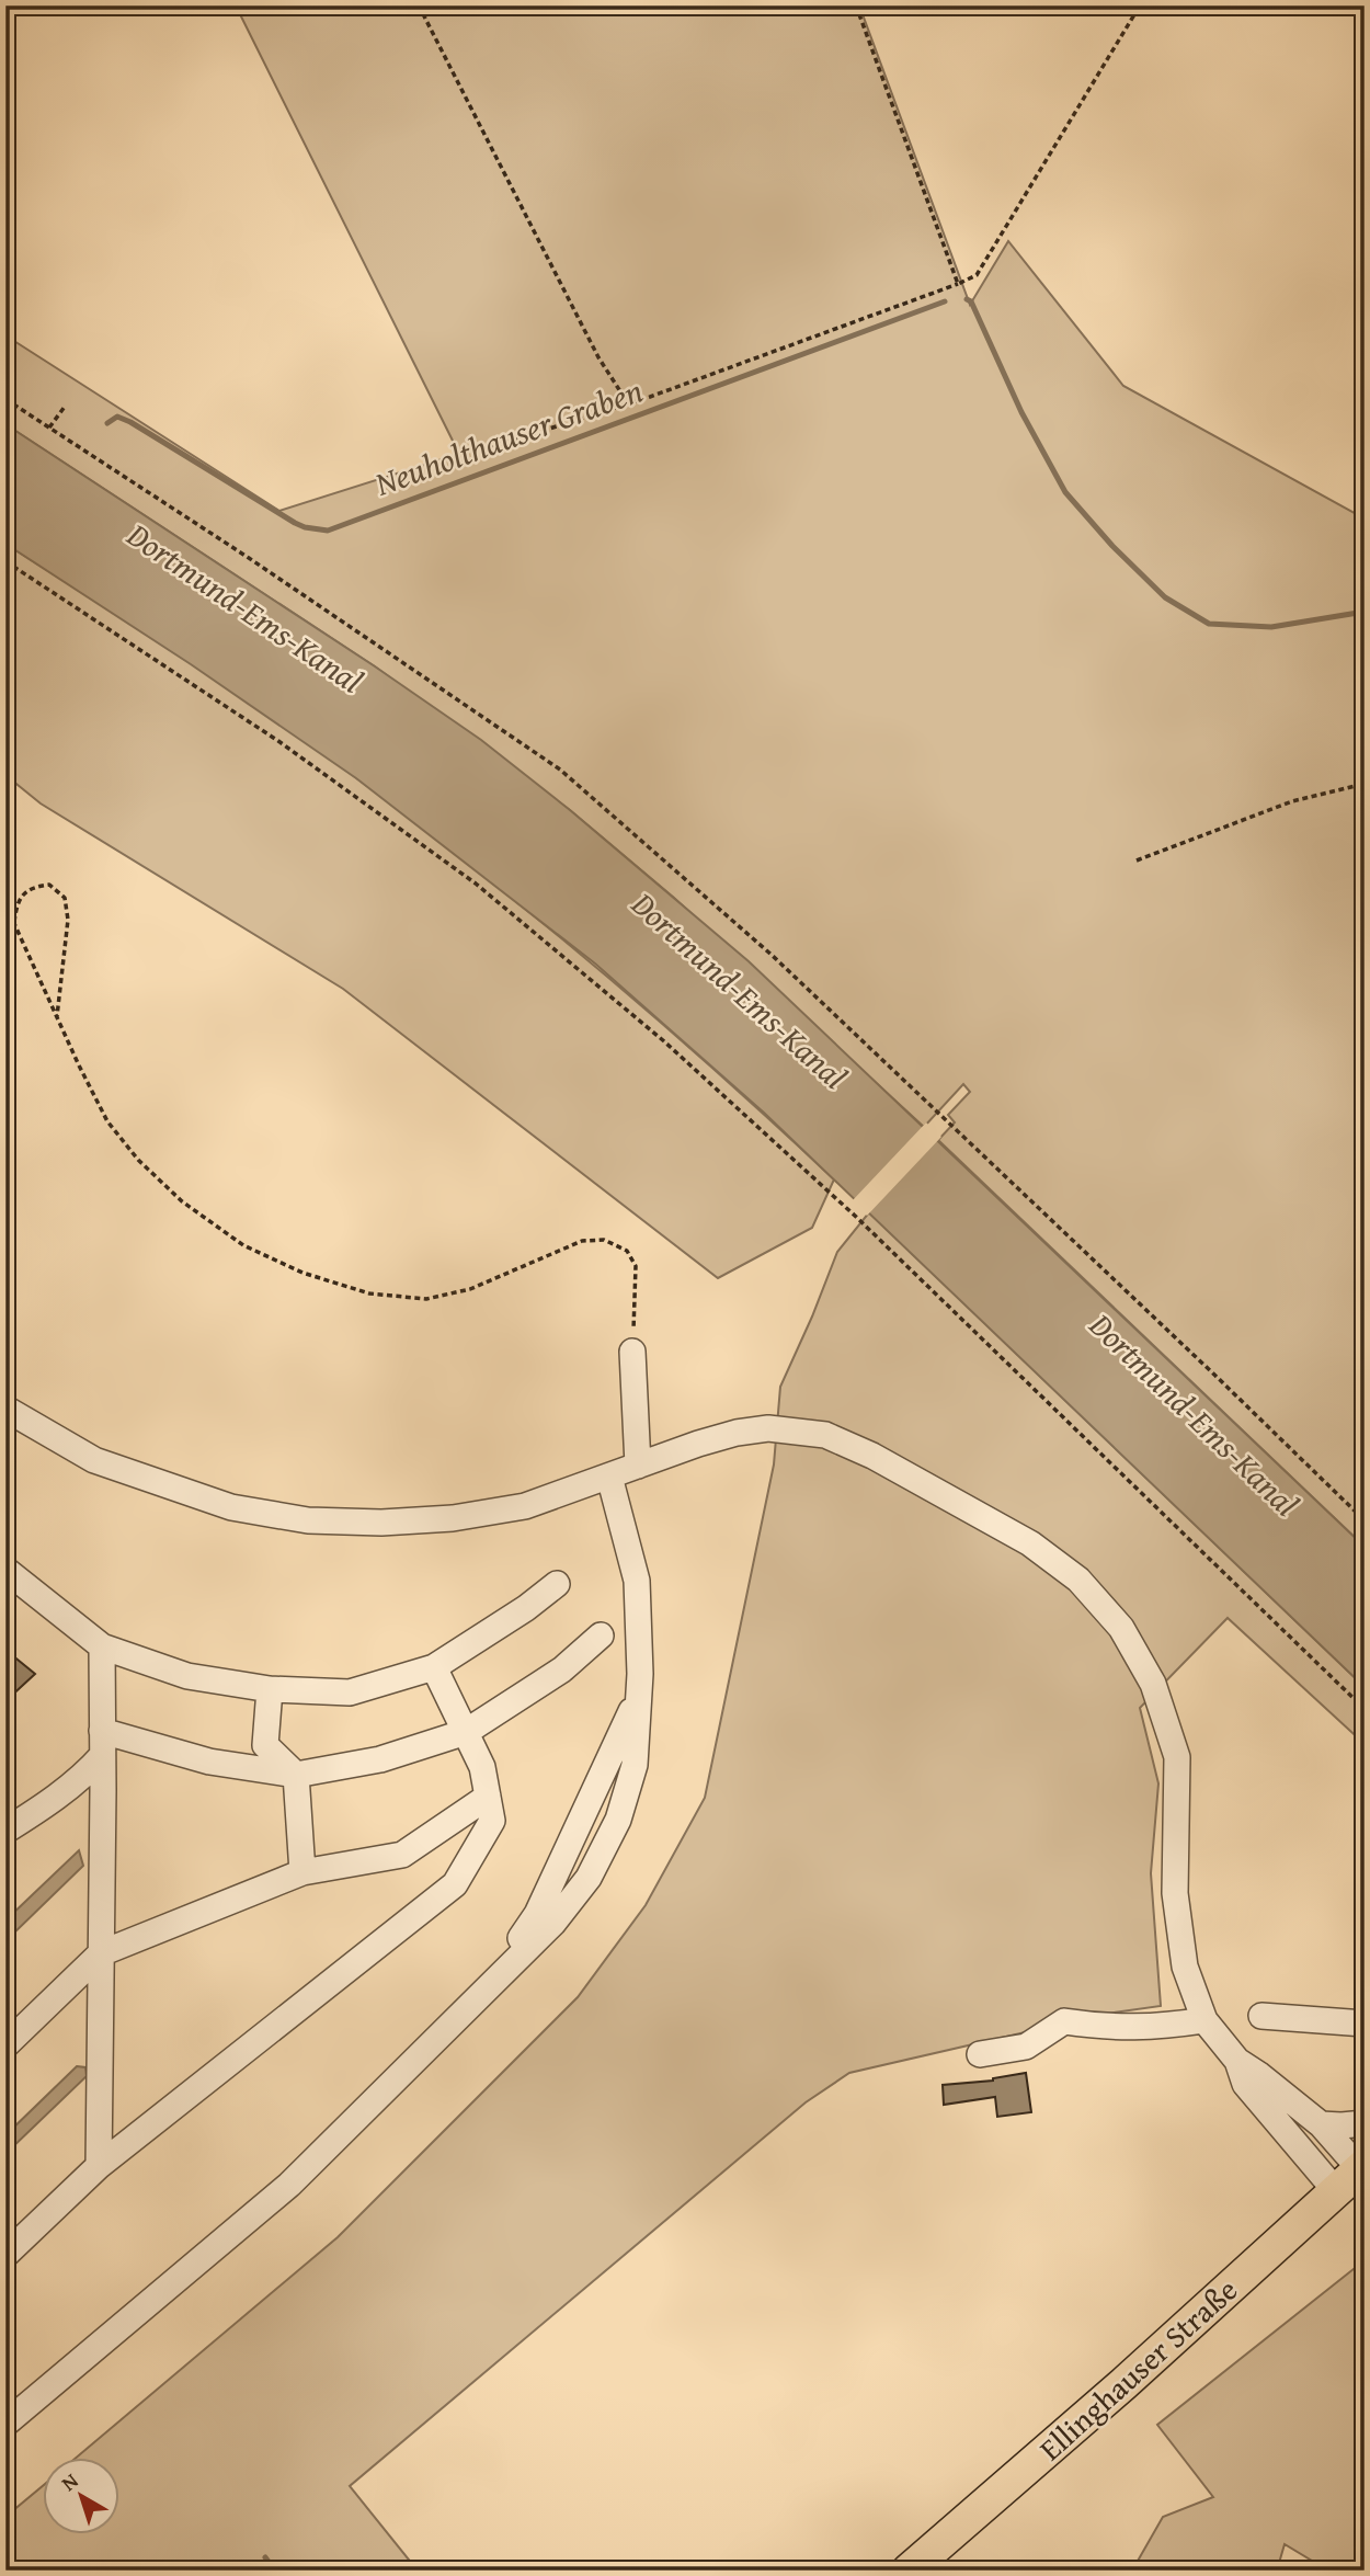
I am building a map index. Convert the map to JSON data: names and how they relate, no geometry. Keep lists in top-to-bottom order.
{
  "streets": {
    "main road": ["Ellinghauser Straße"]
  },
  "water": ["Neuholthauser Graben", "Dortmund-Ems-Kanal"],
  "north": "top left"
}
